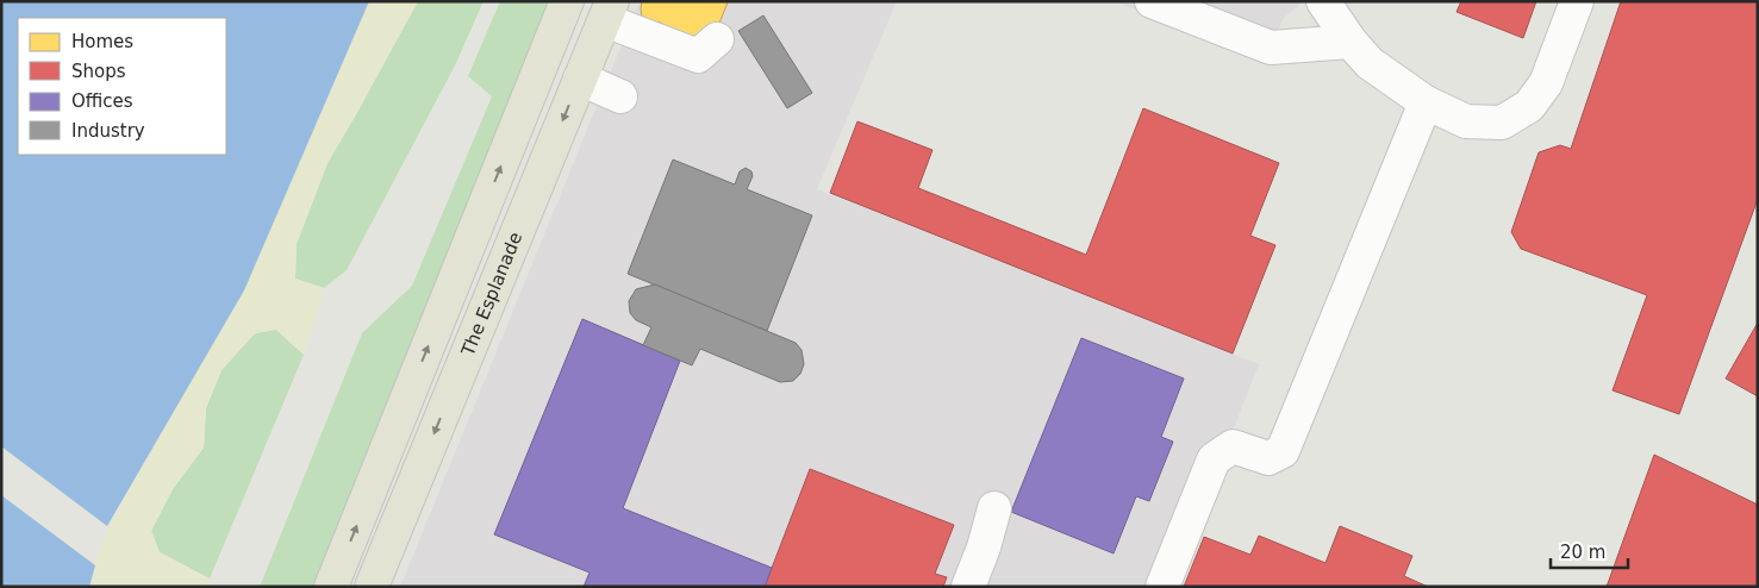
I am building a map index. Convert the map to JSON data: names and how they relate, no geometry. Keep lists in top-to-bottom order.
{
  "streets": {
    "main road": ["The Esplanade"]
  },
  "legend": [
    "Homes",
    "Shops",
    "Offices",
    "Industry"
  ],
  "scale_bar": "20 m"
}
